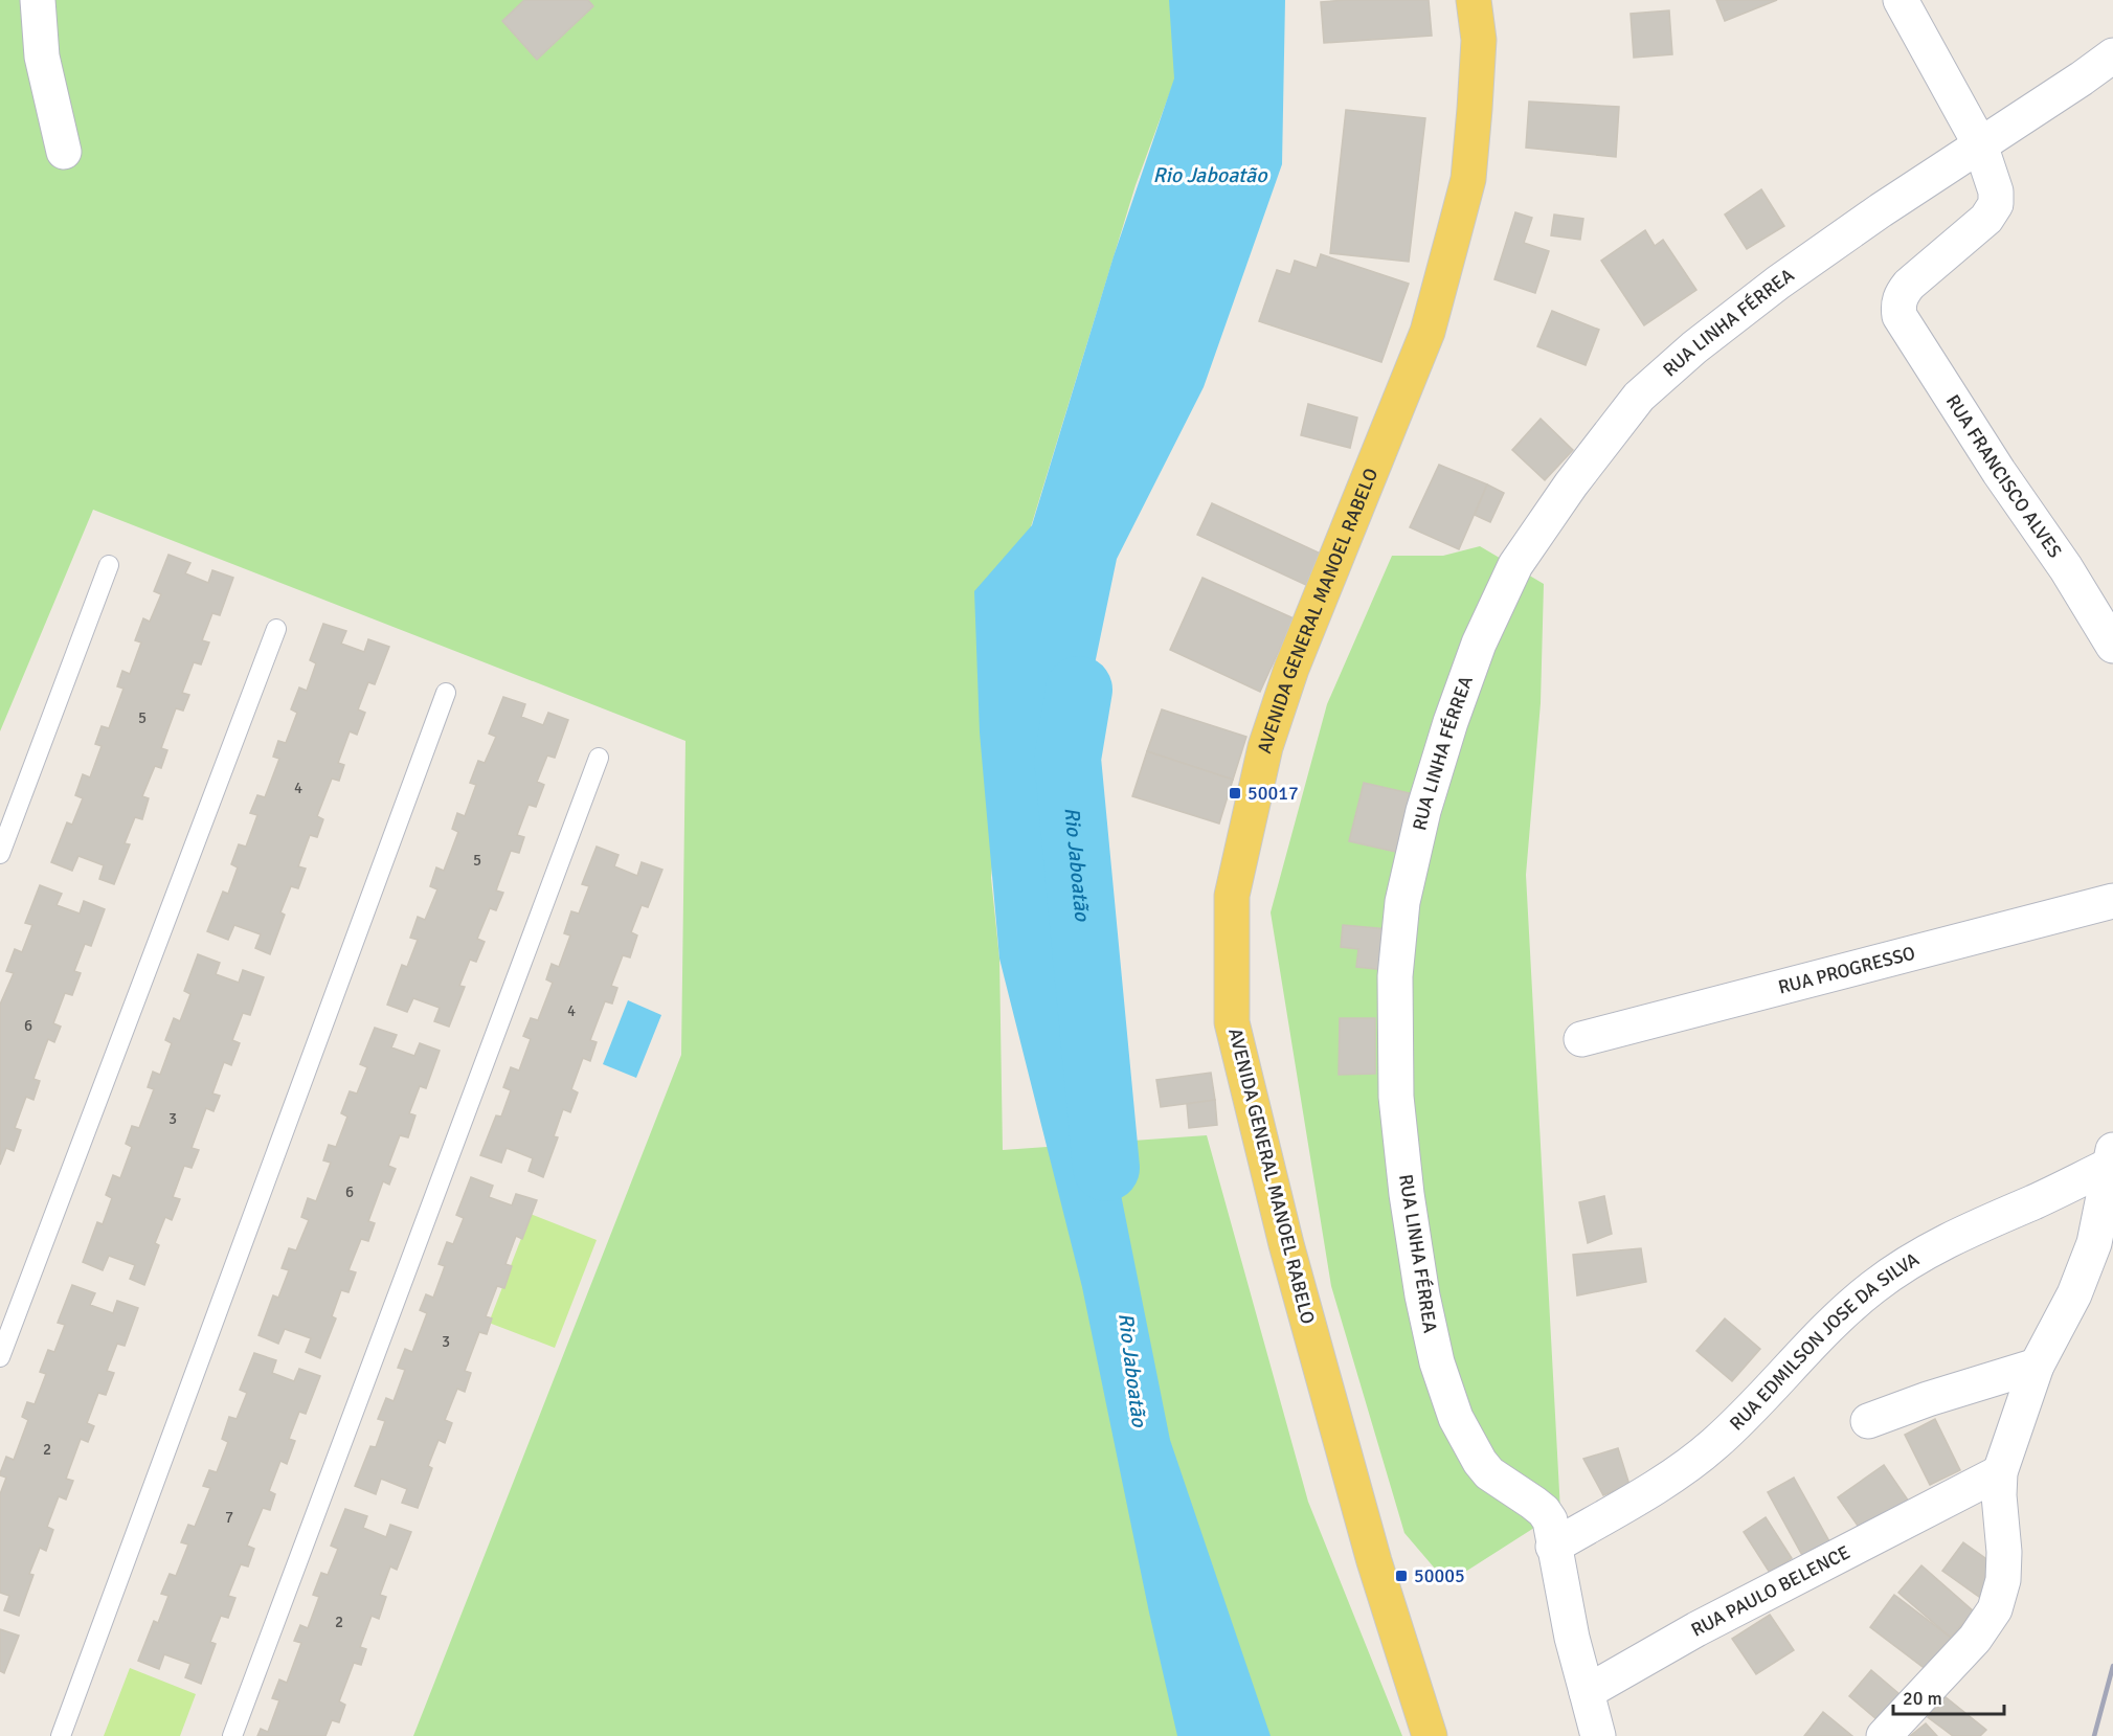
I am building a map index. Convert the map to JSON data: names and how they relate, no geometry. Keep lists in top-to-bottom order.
{
  "streets": {
    "main road": ["AVENIDA GENERAL MANOEL RABELO"],
    "street": [
      "RUA LINHA FÉRREA",
      "RUA FRANCISCO ALVES",
      "RUA PROGRESSO",
      "RUA EDMILSON JOSE DA SILVA",
      "RUA PAULO BELENCE"
    ]
  },
  "crossings": [
    ["RUA LINHA FÉRREA", "RUA FRANCISCO ALVES"],
    ["RUA LINHA FÉRREA", "RUA EDMILSON JOSE DA SILVA"],
    ["RUA LINHA FÉRREA", "RUA PAULO BELENCE"]
  ],
  "water": ["Rio Jaboatão"],
  "places": {
    "transit": ["50017", "50005"]
  },
  "house_numbers": [
    "5",
    "4",
    "5",
    "4",
    "6",
    "3",
    "6",
    "3",
    "2",
    "7",
    "2"
  ],
  "scale_bar": "20 m"
}
